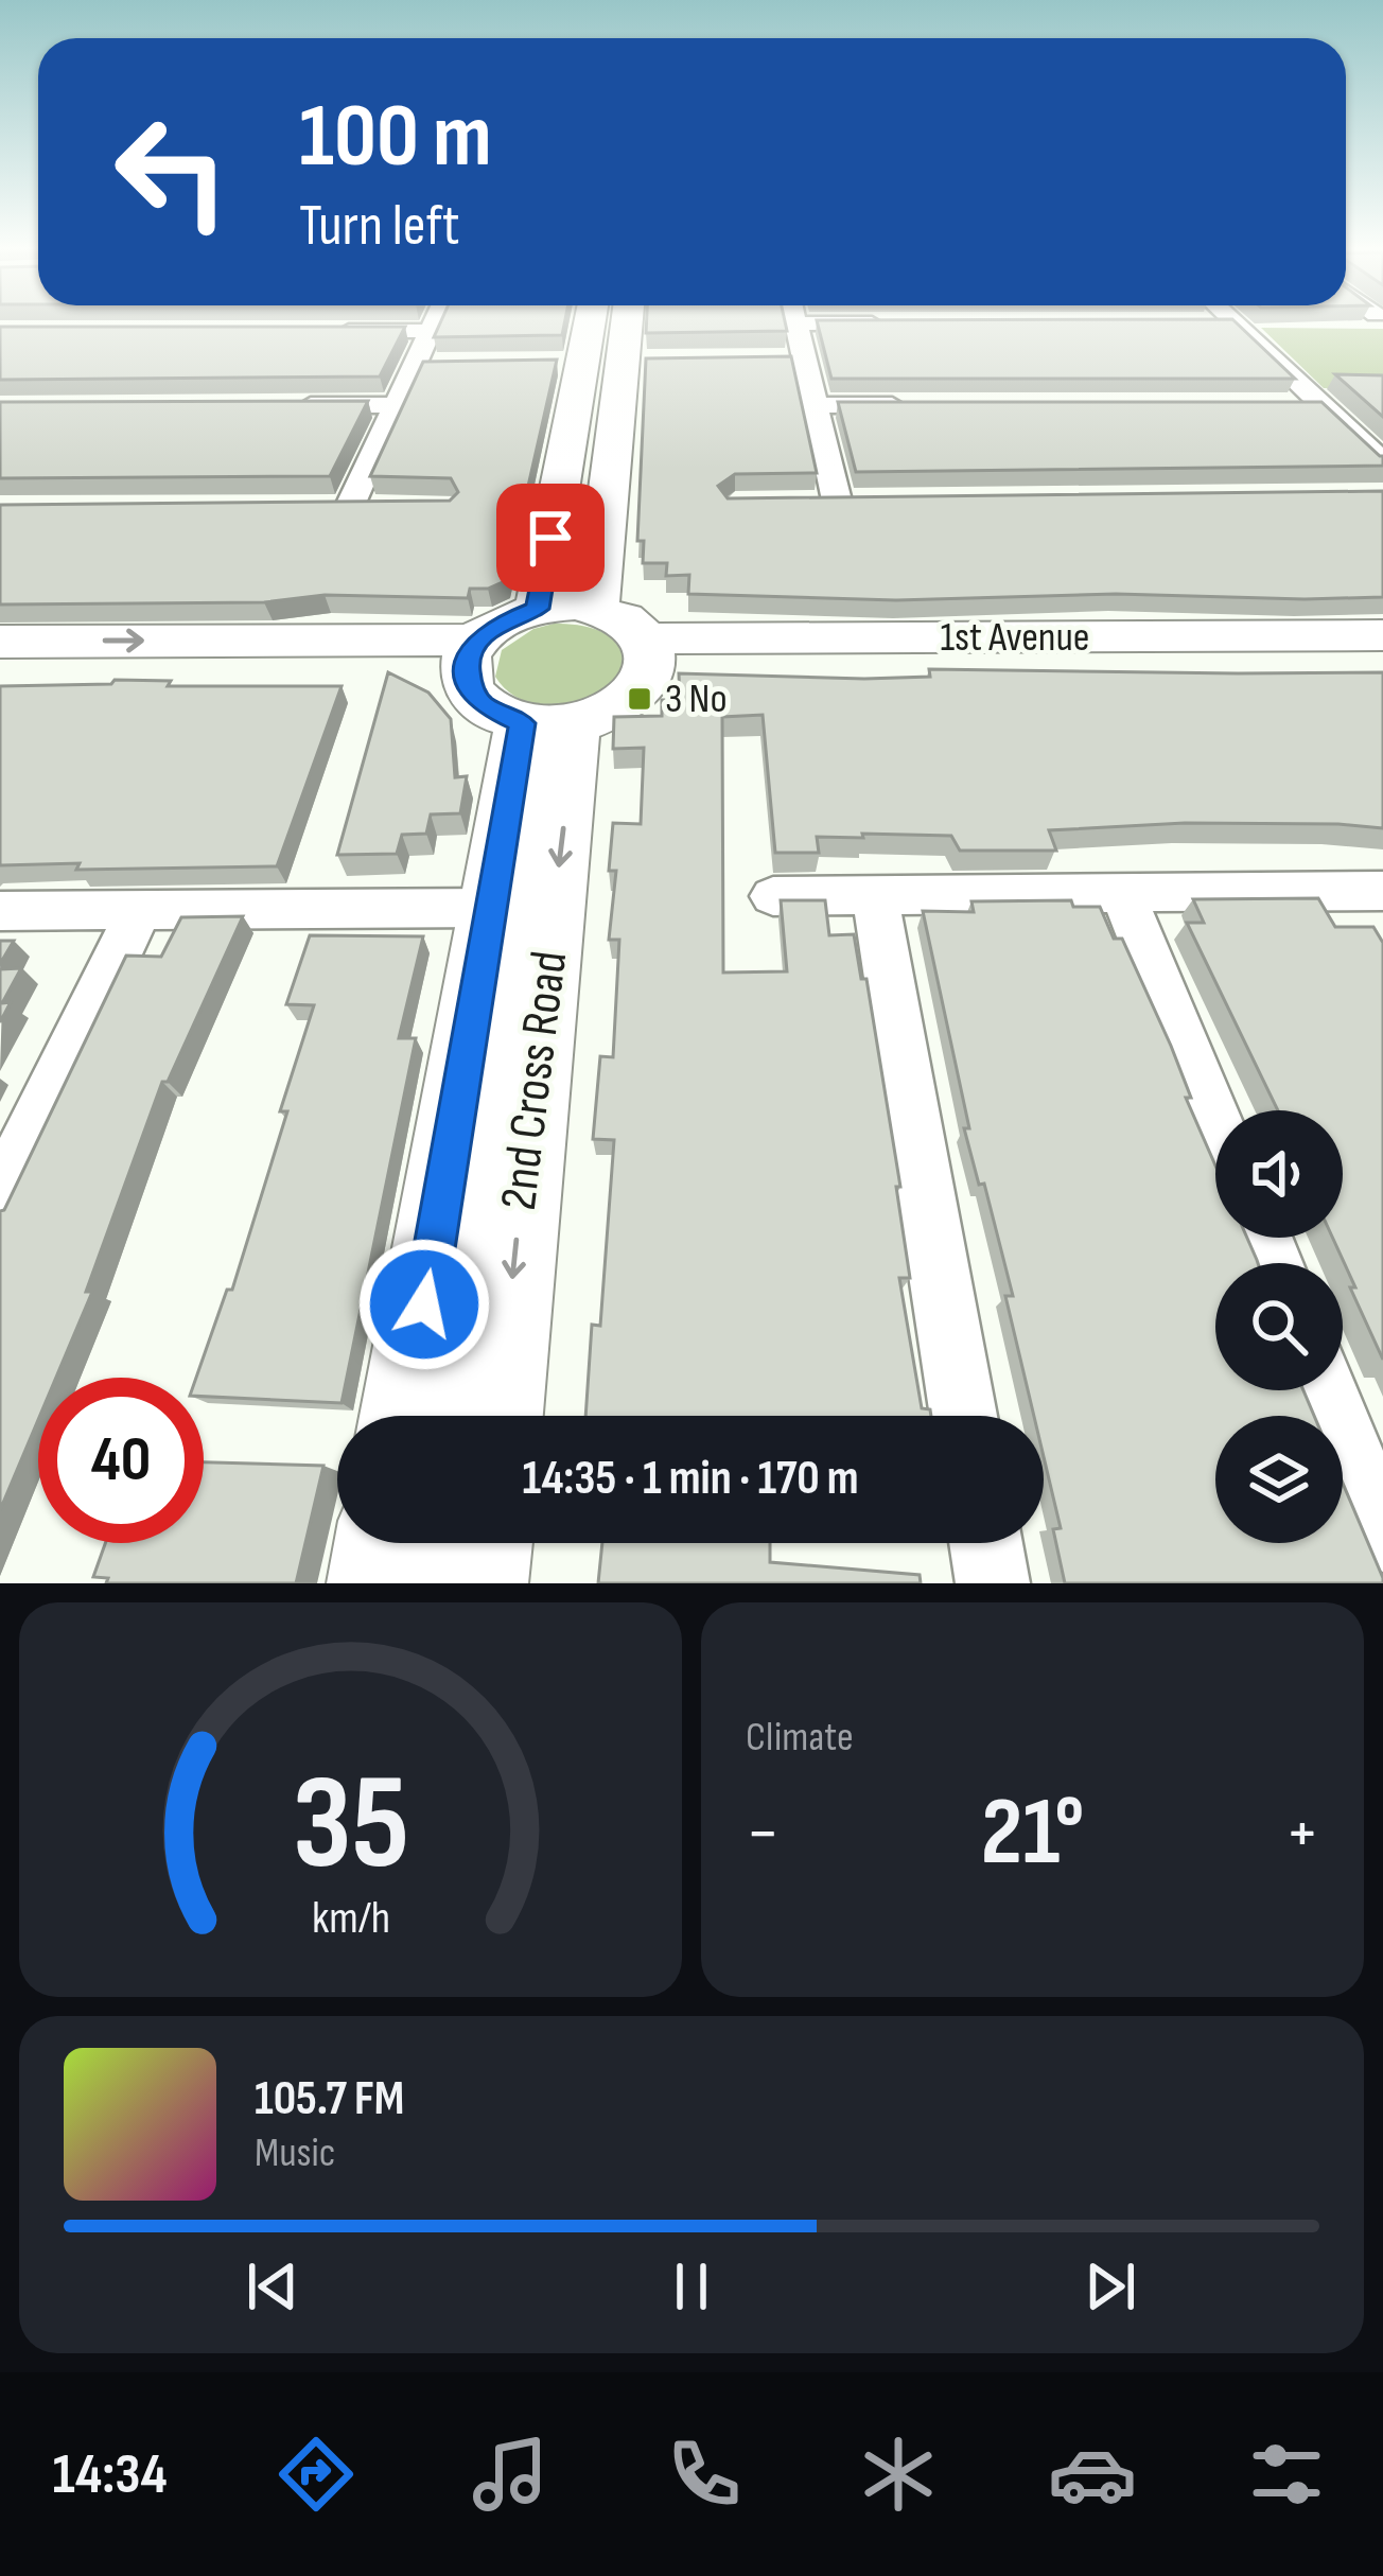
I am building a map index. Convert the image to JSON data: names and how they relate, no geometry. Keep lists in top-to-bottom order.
{
  "streets": {
    "street": ["1st Avenue", "2nd Cross Road"]
  },
  "crossings": [
    ["1st Avenue", "2nd Cross Road"]
  ],
  "places": {
    "transit": ["3 No"]
  },
  "page": {
    "turn": ["100 m", "Turn left"],
    "limit": "40",
    "trip": "14:35 · 1 min · 170 m",
    "tile": "Climate",
    "heat": ["−", "21°", "+"],
    "song": ["105.7 FM", "Music"],
    "tabs": "14:34",
    "gauge": ["35", "km/h"]
  }
}
